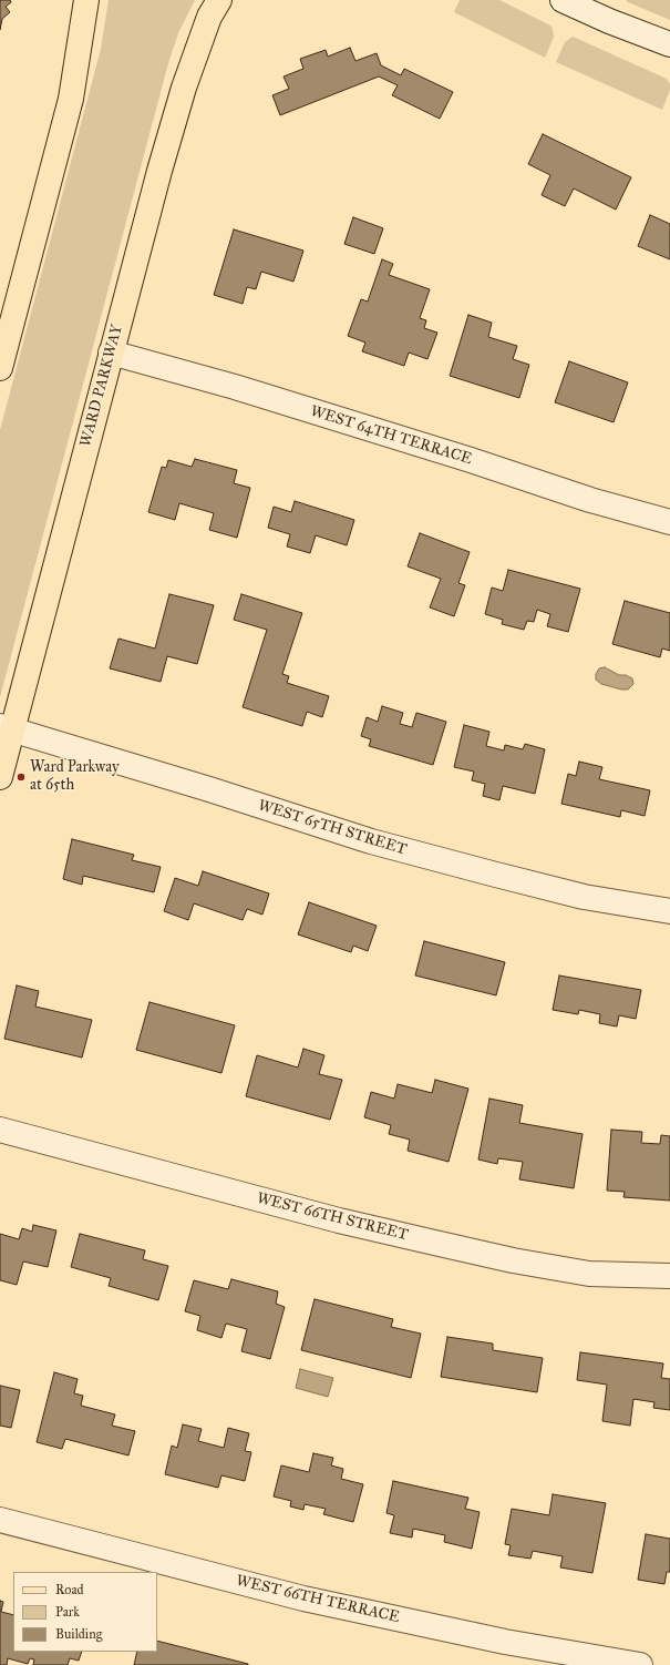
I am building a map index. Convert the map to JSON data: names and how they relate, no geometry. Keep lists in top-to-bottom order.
{
  "streets": {
    "main road": ["WARD PARKWAY"],
    "street": [
      "WEST 64TH TERRACE",
      "WEST 65TH STREET",
      "WEST 66TH STREET",
      "WEST 66TH TERRACE"
    ]
  },
  "crossings": [
    ["WARD PARKWAY", "WEST 64TH TERRACE"],
    ["WARD PARKWAY", "WEST 65TH STREET"]
  ],
  "places": ["Ward Parkway at 65th"],
  "legend": ["Road", "Park", "Building"]
}
